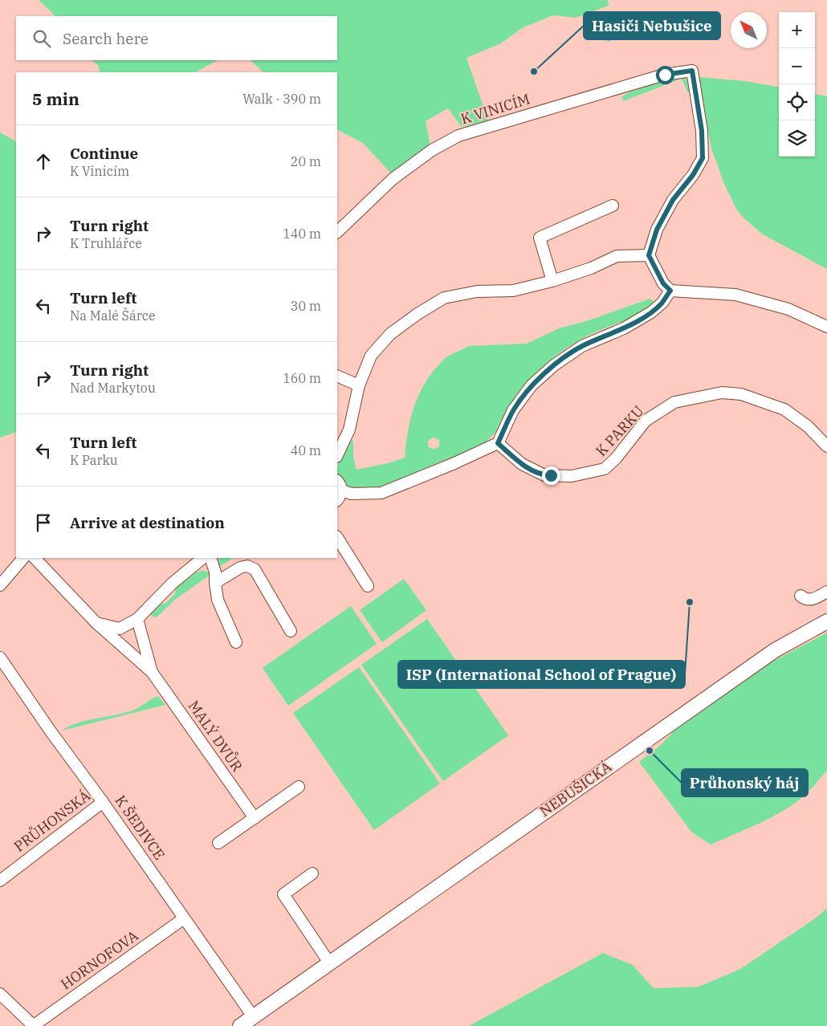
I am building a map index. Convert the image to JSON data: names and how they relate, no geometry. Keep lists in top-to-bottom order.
{
  "streets": {
    "street": [
      "K VINICÍM",
      "K PARKU",
      "MALÝ DVŮR",
      "NEBUŠICKÁ",
      "PRŮHONSKÁ",
      "K ŠEDIVCE",
      "HORNOFOVA"
    ]
  },
  "crossings": [
    ["NEBUŠICKÁ", "K ŠEDIVCE"],
    ["PRŮHONSKÁ", "K ŠEDIVCE"],
    ["K ŠEDIVCE", "HORNOFOVA"]
  ],
  "places": ["Hasiči Nebušice", "ISP (International School of Prague)", "Průhonský háj"],
  "north": "top left",
  "page": {
    "map_buttons": ["+", "−"],
    "search": "Search here",
    "heading": ["5 min", "Walk · 390 m"],
    "list": [
      ["Continue", "K Vinicím", "20 m"],
      ["Turn right", "K Truhlářce", "140 m"],
      ["Turn left", "Na Malé Šárce", "30 m"],
      ["Turn right", "Nad Markytou", "160 m"],
      ["Turn left", "K Parku", "40 m"],
      "Arrive at destination"
    ]
  }
}
